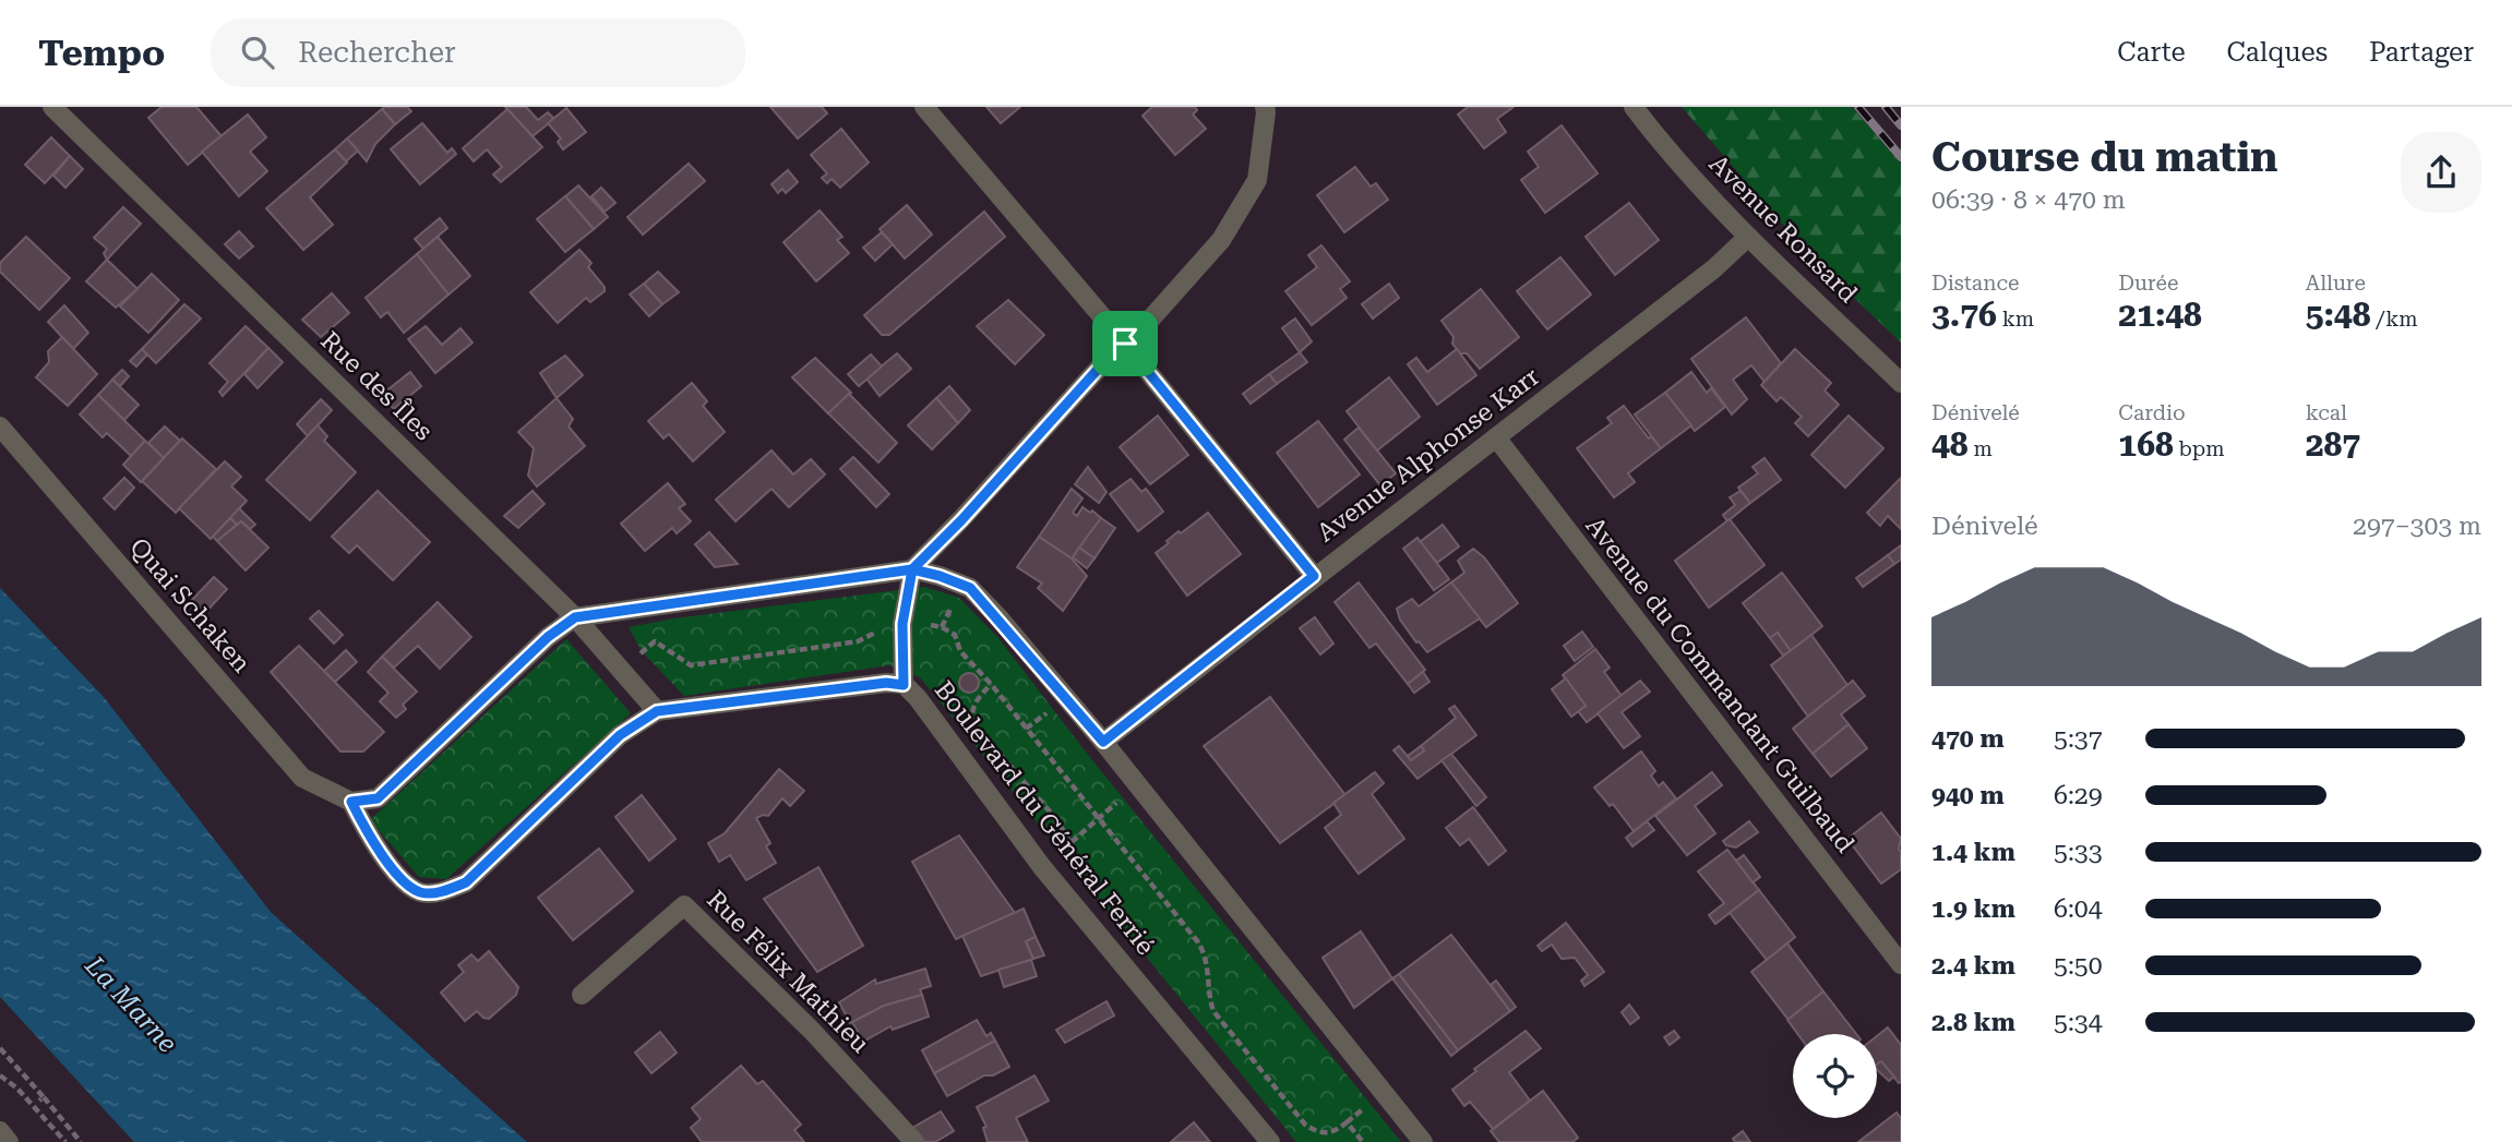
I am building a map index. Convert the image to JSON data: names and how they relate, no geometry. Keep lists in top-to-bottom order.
{
  "streets": {
    "street": [
      "Avenue Ronsard",
      "Rue des Îles",
      "Avenue Alphonse Karr",
      "Quai Schaken",
      "Avenue du Commandant Guilbaud",
      "Boulevard du Général Ferrié",
      "Rue Félix Mathieu"
    ]
  },
  "crossings": [
    ["Avenue Ronsard", "Avenue Alphonse Karr"],
    ["Rue des Îles", "Boulevard du Général Ferrié"],
    ["Avenue Alphonse Karr", "Avenue du Commandant Guilbaud"],
    ["Quai Schaken", "Boulevard du Général Ferrié"]
  ],
  "water": ["La Marne"],
  "page": {
    "header": "Tempo",
    "search": "Rechercher",
    "nav": ["Carte", "Calques", "Partager"],
    "heading": ["Course du matin", "06:39 · 8 × 470 m"],
    "stats": [
      ["Distance", "3.76 km"],
      ["Durée", "21:48"],
      ["Allure", "5:48 /km"],
      ["Dénivelé", "48 m"],
      ["Cardio", "168 bpm"],
      ["kcal", "287"]
    ],
    "chart": ["Dénivelé", "297–303 m"],
    "list": [
      {
        "name": "470 m",
        "note": "5:37"
      },
      {
        "name": "940 m",
        "note": "6:29"
      },
      {
        "name": "1.4 km",
        "note": "5:33"
      },
      {
        "name": "1.9 km",
        "note": "6:04"
      },
      {
        "name": "2.4 km",
        "note": "5:50"
      },
      {
        "name": "2.8 km",
        "note": "5:34"
      }
    ]
  }
}
